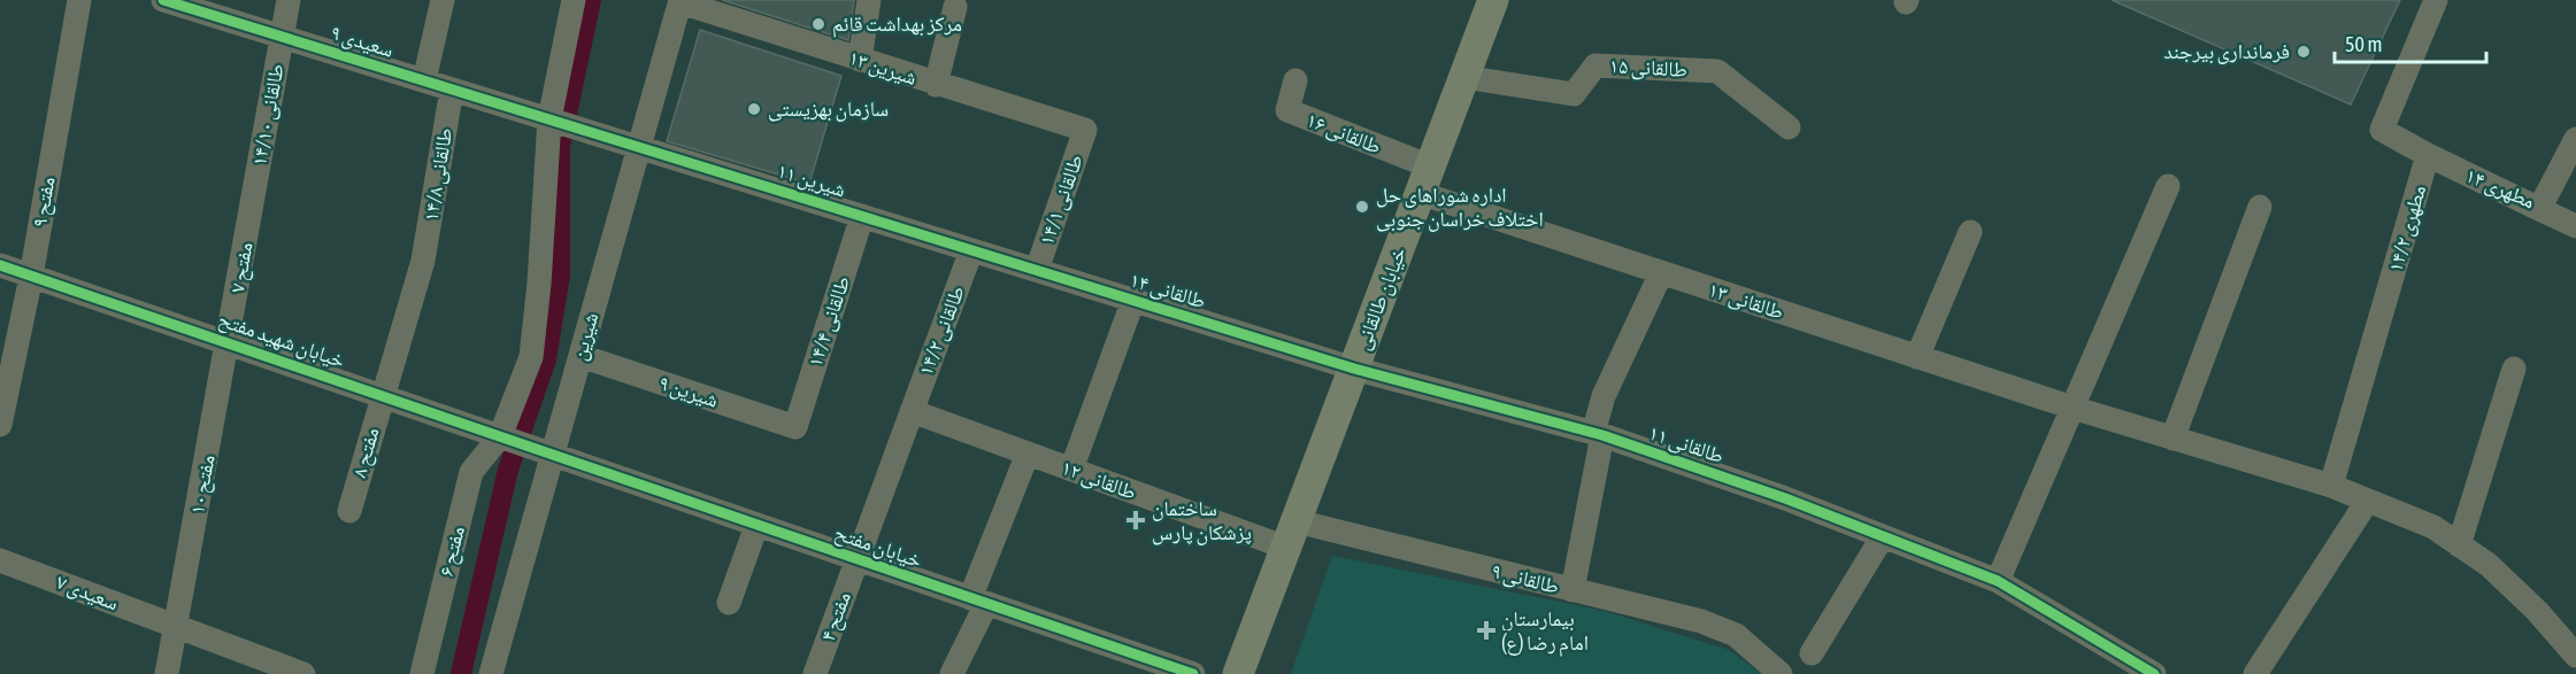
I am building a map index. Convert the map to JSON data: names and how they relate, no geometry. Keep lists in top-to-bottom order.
{
  "streets": {
    "main road": ["خیابان طالقانی"],
    "street": [
      "سعیدی ۹",
      "شیرین ۱۳",
      "طالقانی ۱۵",
      "طالقانی ۱۴/۱۰",
      "طالقانی ۱۶",
      "طالقانی ۱۴/۸",
      "شیرین ۱۱",
      "مطهری ۱۴",
      "طالقانی ۱۴/۱",
      "مفتح ۹",
      "مطهری ۱۴/۲",
      "مفتح ۷",
      "طالقانی ۱۴",
      "طالقانی ۱۳",
      "طالقانی ۱۴/۴",
      "طالقانی ۱۴/۲",
      "شیرین",
      "خیابان شهید مفتح",
      "شیرین ۹",
      "طالقانی ۱۱",
      "مفتح ۸",
      "طالقانی ۱۲",
      "مفتح ۱۰",
      "خیابان مفتح",
      "مفتح ۶",
      "طالقانی ۹",
      "سعیدی ۷",
      "مفتح ۴"
    ]
  },
  "crossings": [
    ["سعیدی ۹", "طالقانی ۱۴/۱۰"],
    ["سعیدی ۹", "طالقانی ۱۴/۸"],
    ["سعیدی ۹", "شیرین ۱۱"],
    ["سعیدی ۹", "مفتح ۶"],
    ["شیرین ۱۳", "طالقانی ۱۴/۱"],
    ["شیرین ۱۳", "شیرین"],
    ["طالقانی ۱۵", "خیابان طالقانی"],
    ["طالقانی ۱۴/۱۰", "مفتح ۷"],
    ["طالقانی ۱۶", "خیابان طالقانی"],
    ["طالقانی ۱۶", "طالقانی ۱۳"],
    ["طالقانی ۱۴/۸", "خیابان شهید مفتح"],
    ["طالقانی ۱۴/۸", "مفتح ۸"],
    ["شیرین ۱۱", "طالقانی ۱۴"],
    ["شیرین ۱۱", "طالقانی ۱۴/۴"],
    ["شیرین ۱۱", "طالقانی ۱۴/۲"],
    ["شیرین ۱۱", "شیرین"],
    ["مطهری ۱۴", "مطهری ۱۴/۲"],
    ["طالقانی ۱۴/۱", "طالقانی ۱۴"],
    ["مفتح ۹", "خیابان شهید مفتح"],
    ["مطهری ۱۴/۲", "طالقانی ۱۳"],
    ["مفتح ۷", "خیابان شهید مفتح"],
    ["مفتح ۷", "مفتح ۱۰"],
    ["طالقانی ۱۴", "خیابان طالقانی"],
    ["طالقانی ۱۴", "طالقانی ۱۴/۲"],
    ["طالقانی ۱۴", "طالقانی ۱۱"],
    ["خیابان طالقانی", "طالقانی ۱۳"],
    ["خیابان طالقانی", "طالقانی ۱۱"],
    ["خیابان طالقانی", "طالقانی ۱۲"],
    ["خیابان طالقانی", "طالقانی ۹"],
    ["طالقانی ۱۴/۴", "شیرین ۹"],
    ["طالقانی ۱۴/۲", "طالقانی ۱۲"],
    ["طالقانی ۱۴/۲", "خیابان مفتح"],
    ["طالقانی ۱۴/۲", "مفتح ۴"],
    ["شیرین", "خیابان شهید مفتح"],
    ["شیرین", "شیرین ۹"],
    ["شیرین", "خیابان مفتح"],
    ["خیابان شهید مفتح", "مفتح ۸"],
    ["خیابان شهید مفتح", "مفتح ۱۰"],
    ["خیابان شهید مفتح", "خیابان مفتح"],
    ["خیابان شهید مفتح", "مفتح ۶"],
    ["طالقانی ۱۲", "طالقانی ۹"],
    ["مفتح ۱۰", "سعیدی ۷"],
    ["خیابان مفتح", "مفتح ۴"]
  ],
  "places": {
    "other": [
      "مرکز بهداشت قائم",
      "فرمانداری بیرجند",
      "سازمان بهزیستی",
      "اداره شوراهای حل اختلاف خراسان جنوبی"
    ],
    "health": ["ساختمان پزشکان پارس", "بیمارستان امام رضا (ع)"]
  },
  "scale_bar": "50 m"
}
